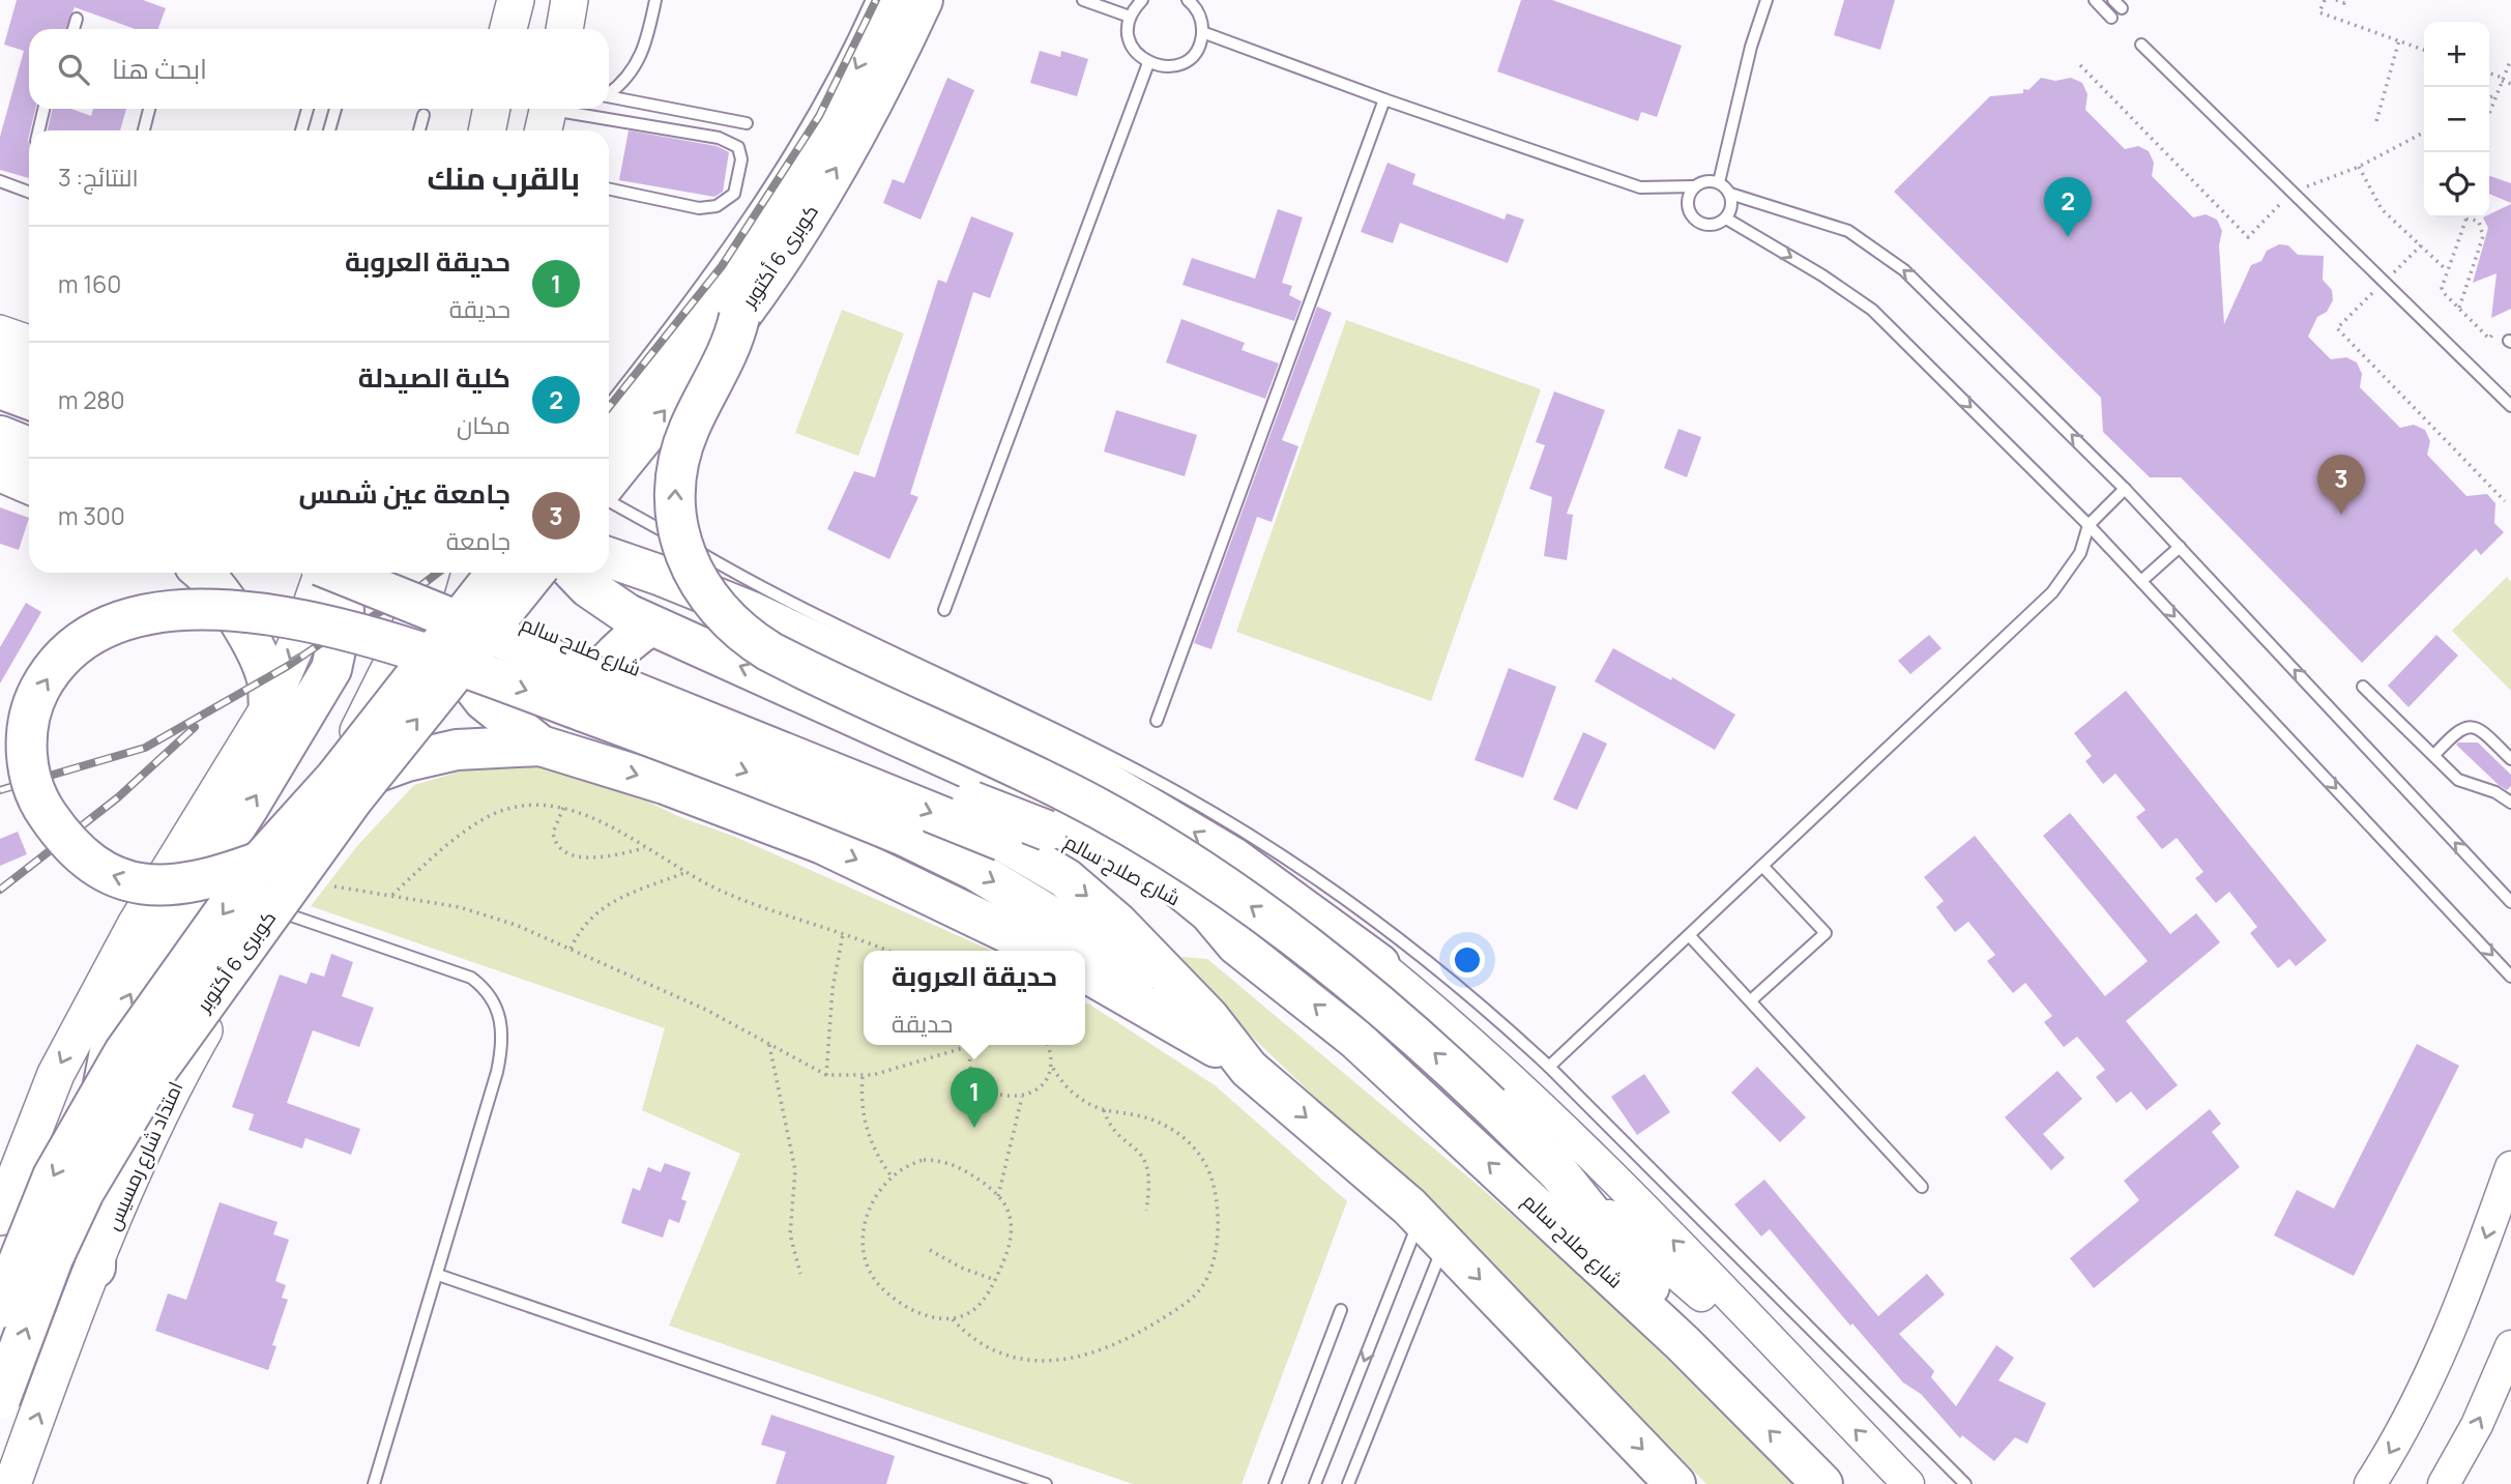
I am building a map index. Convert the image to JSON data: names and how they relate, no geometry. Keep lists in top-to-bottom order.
{
  "streets": {
    "highway": ["كوبرى 6 أكتوبر", "شارع صلاح سالم"],
    "main road": ["امتداد شارع رمسيس"]
  },
  "page": {
    "map_buttons": ["+", "−"],
    "search": "ابحث هنا",
    "heading": ["بالقرب منك", "النتائج: 3"],
    "pins": ["2", "3", "1"],
    "list": [
      {
        "mark": "1",
        "name": "حديقة العروبة",
        "note": "حديقة",
        "value": "160 m"
      },
      {
        "mark": "2",
        "name": "كلية الصيدلة",
        "note": "مكان",
        "value": "280 m"
      },
      {
        "mark": "3",
        "name": "جامعة عين شمس",
        "note": "جامعة",
        "value": "300 m"
      }
    ],
    "popup": ["حديقة العروبة", "حديقة"]
  }
}
